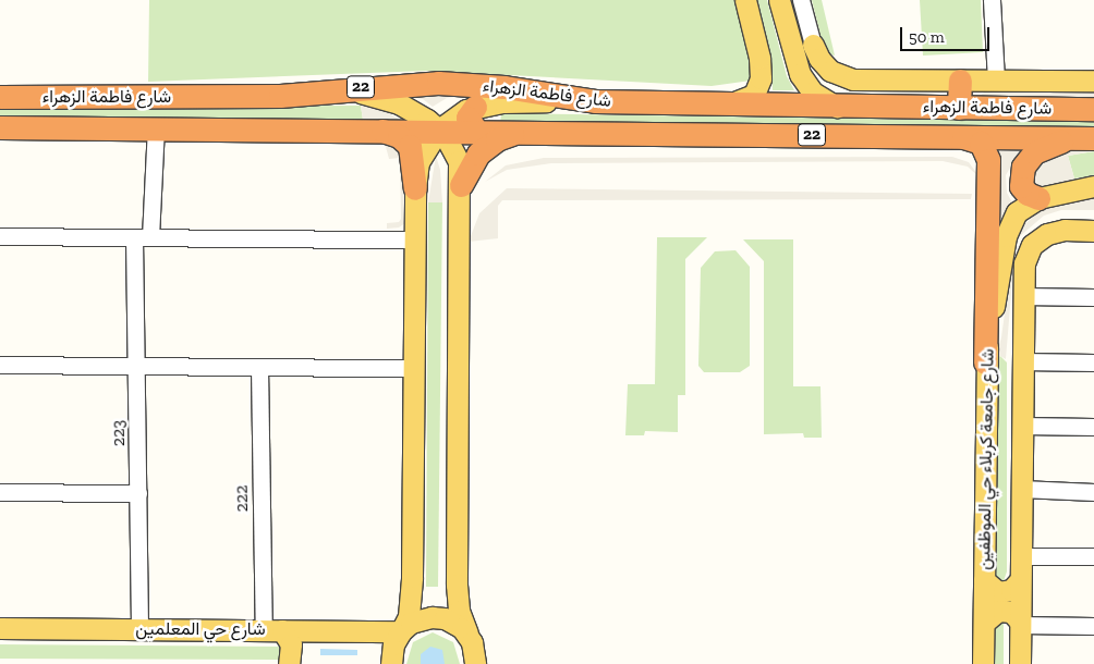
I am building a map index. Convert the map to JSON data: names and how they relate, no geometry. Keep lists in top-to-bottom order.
{
  "streets": {
    "highway": ["22", "شارع فاطمة الزهراء"],
    "main road": ["شارع جامعة كربلاء حي الموظفين", "شارع حي المعلمين"],
    "street": ["223", "222"]
  },
  "crossings": [
    ["شارع فاطمة الزهراء", "223"],
    ["223", "شارع حي المعلمين"],
    ["222", "شارع حي المعلمين"]
  ],
  "scale_bar": "50 m"
}
